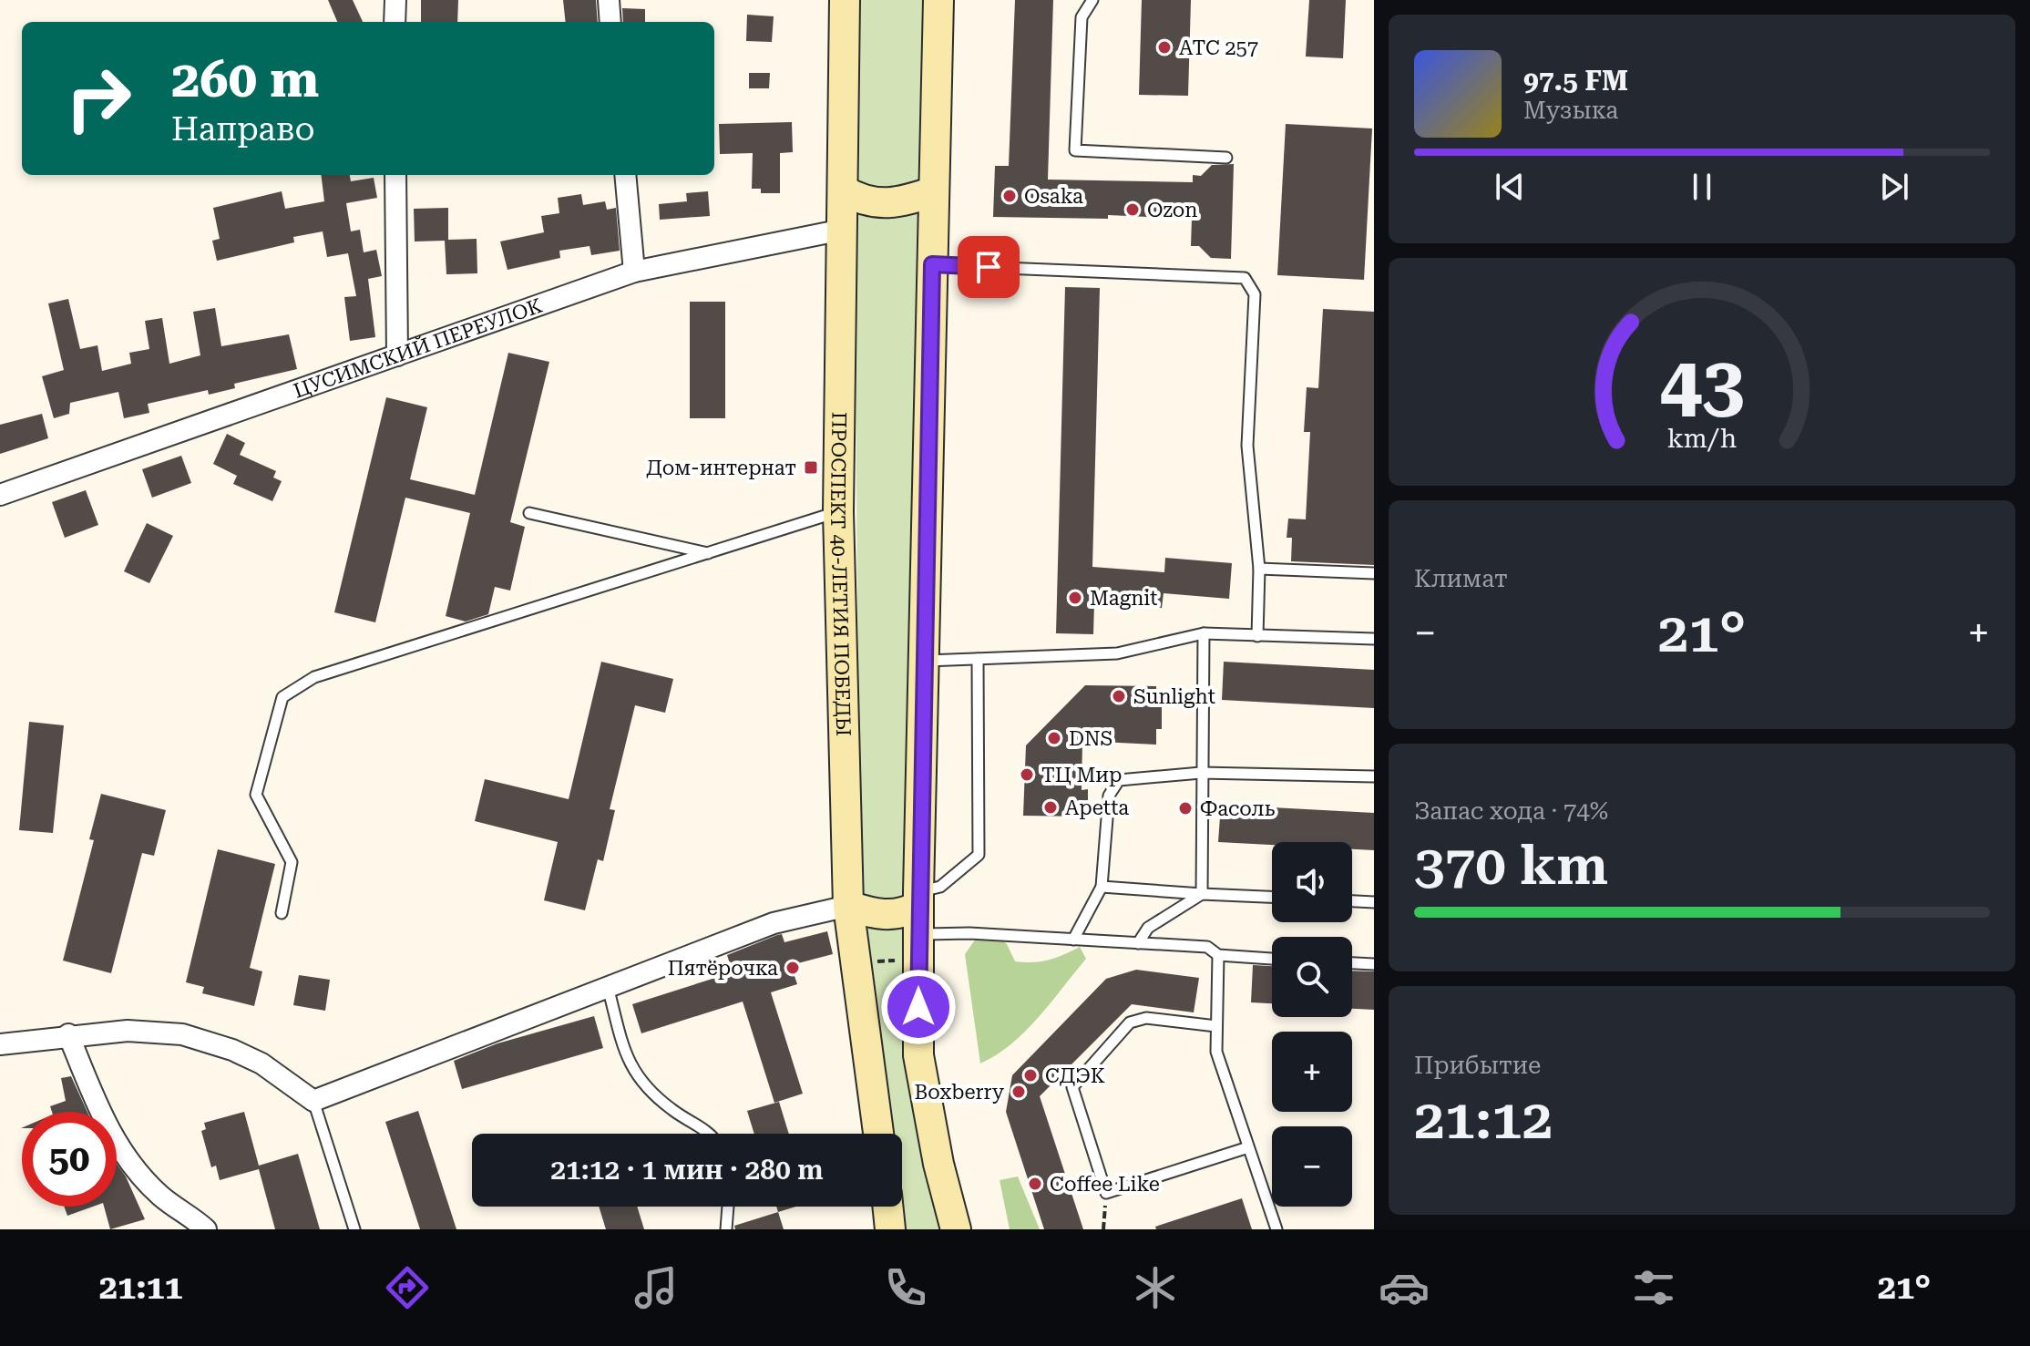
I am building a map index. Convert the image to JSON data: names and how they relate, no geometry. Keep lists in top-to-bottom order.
{
  "streets": {
    "main road": ["ПРОСПЕКТ 40-ЛЕТИЯ ПОБЕДЫ"],
    "street": ["ЦУСИМСКИЙ ПЕРЕУЛОК"]
  },
  "crossings": [
    ["ЦУСИМСКИЙ ПЕРЕУЛОК", "ПРОСПЕКТ 40-ЛЕТИЯ ПОБЕДЫ"]
  ],
  "places": {
    "other": [
      "АТС 257",
      "Osaka",
      "Ozon",
      "Magnit",
      "Sunlight",
      "DNS",
      "ТЦ Мир",
      "Apetta",
      "Фасоль",
      "Пятёрочка",
      "СДЭК",
      "Boxberry",
      "Coffee Like"
    ],
    "transit": ["Дом-интернат"]
  },
  "page": {
    "turn": ["260 m", "Направо"],
    "song": ["97.5 FM", "Музыка"],
    "tile": [
      "Климат",
      ["Запас хода · 74%", "370 km"],
      ["Прибытие", "21:12"]
    ],
    "heat": ["−", "21°", "+"],
    "map_buttons": ["+", "−"],
    "limit": "50",
    "trip": "21:12 · 1 мин · 280 m",
    "tabs": ["21:11", "21°"],
    "gauge": ["43", "km/h"]
  }
}
